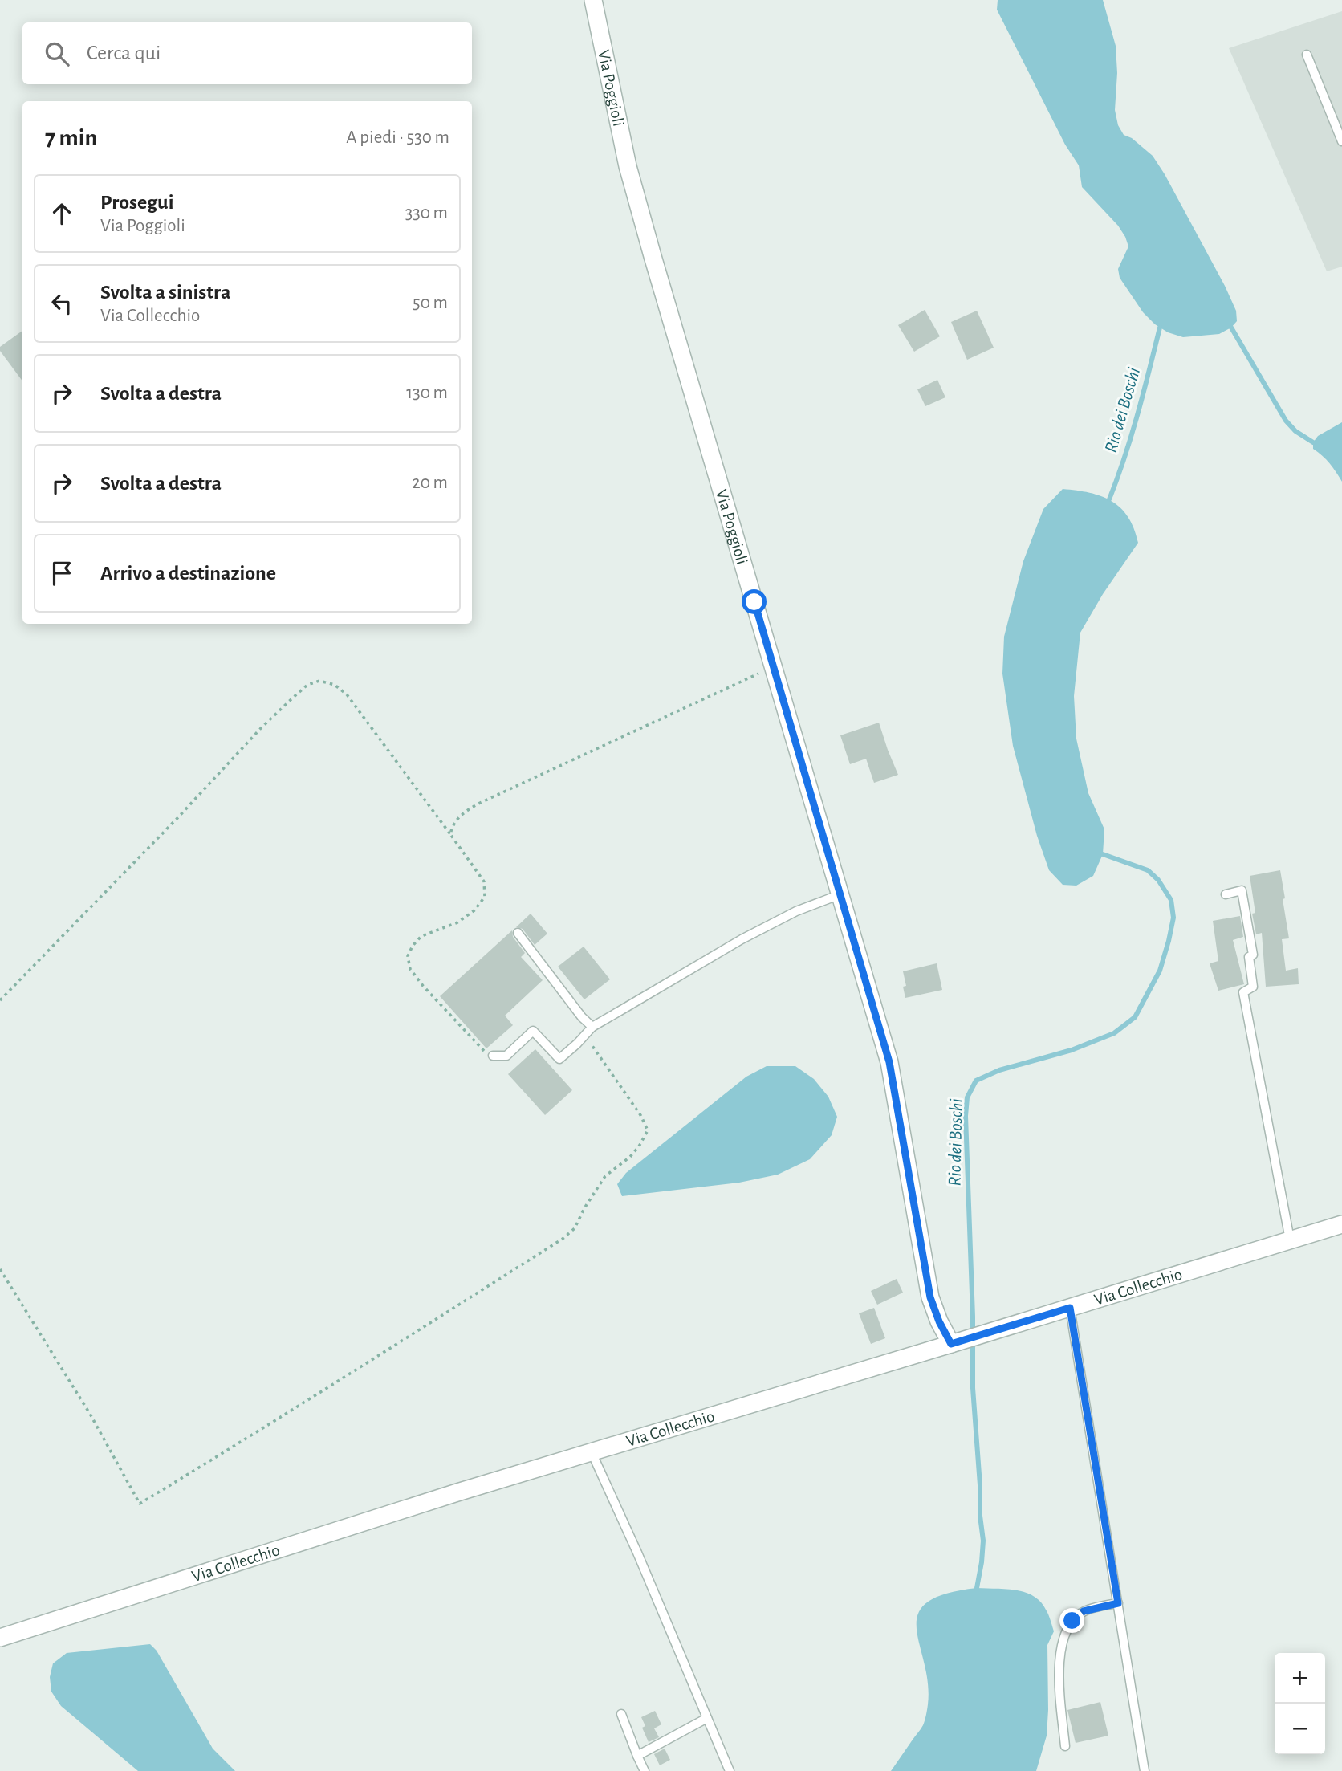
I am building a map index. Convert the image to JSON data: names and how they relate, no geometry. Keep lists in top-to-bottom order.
{
  "streets": {
    "street": ["Via Poggioli", "Via Collecchio"]
  },
  "crossings": [
    ["Via Poggioli", "Via Collecchio"]
  ],
  "water": ["Rio dei Boschi"],
  "page": {
    "search": "Cerca qui",
    "heading": ["7 min", "A piedi · 530 m"],
    "list": [
      ["Prosegui", "Via Poggioli", "330 m"],
      ["Svolta a sinistra", "Via Collecchio", "50 m"],
      ["Svolta a destra", "130 m"],
      ["Svolta a destra", "20 m"],
      "Arrivo a destinazione"
    ],
    "map_buttons": ["+", "−"]
  }
}
